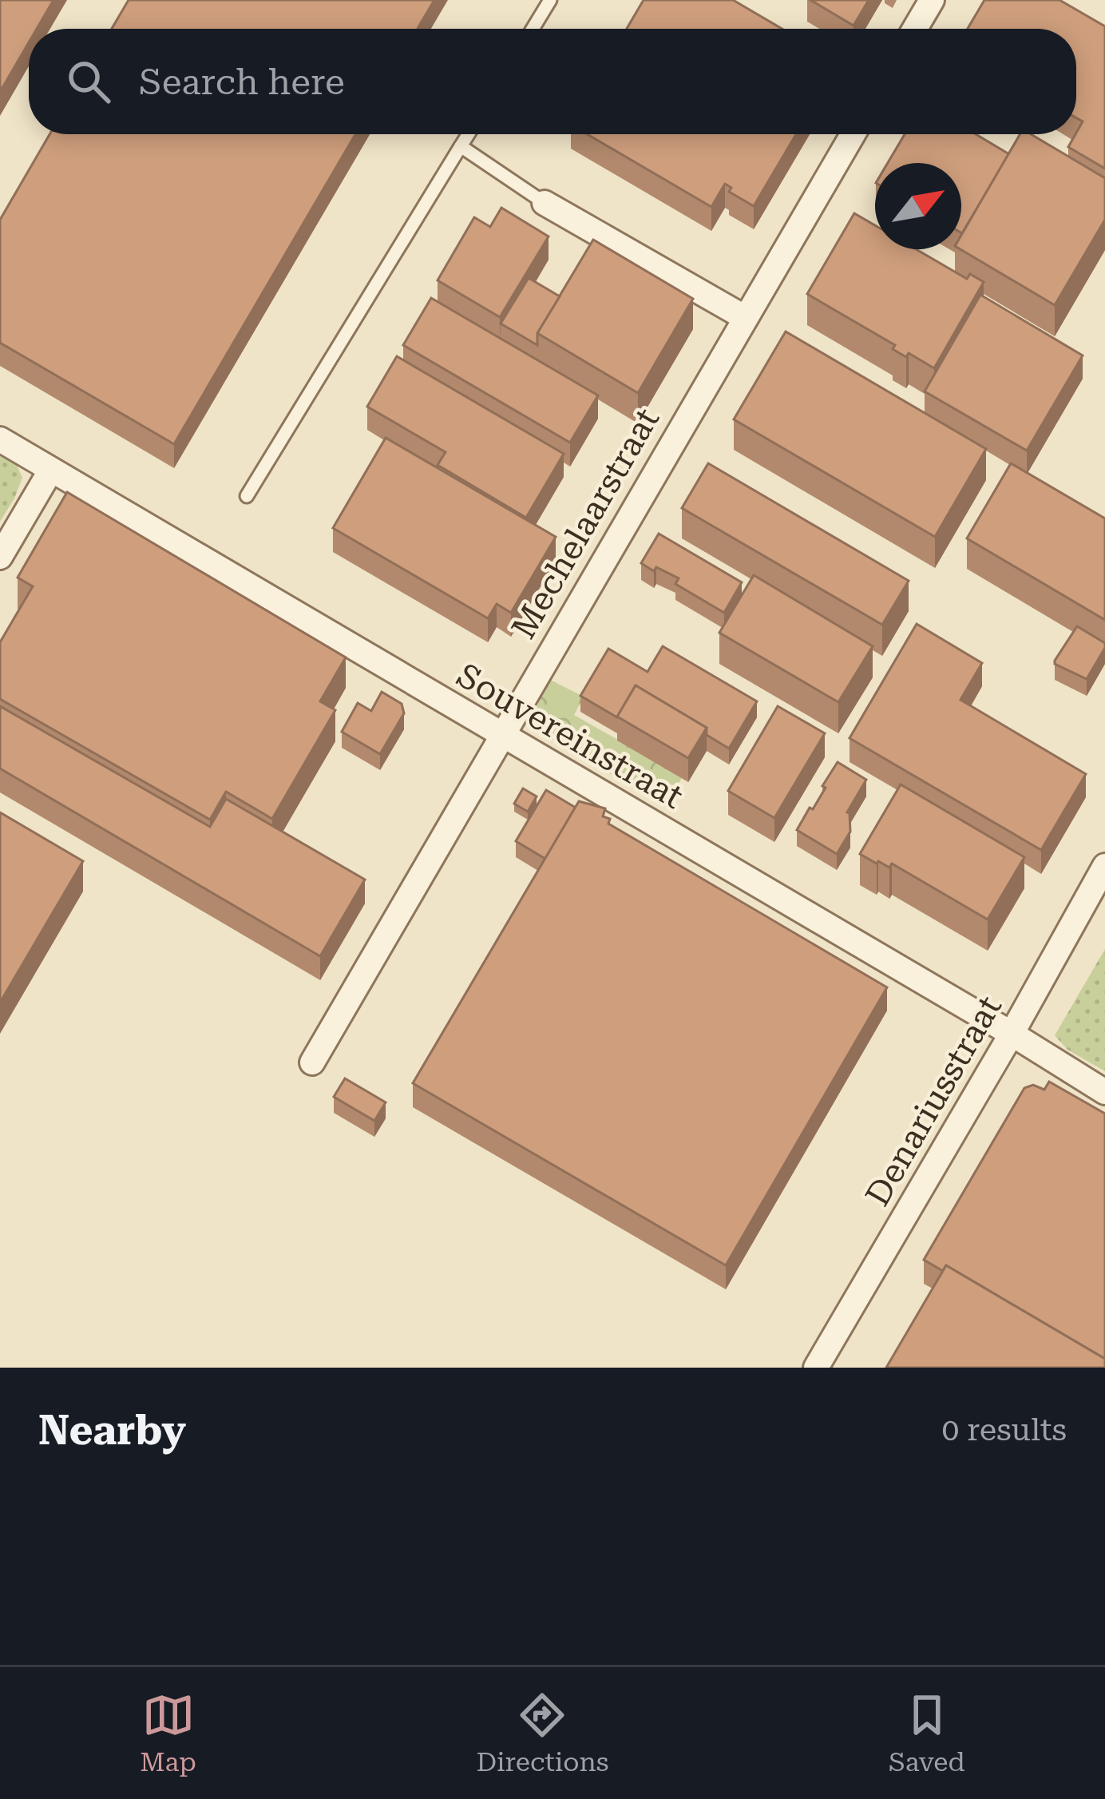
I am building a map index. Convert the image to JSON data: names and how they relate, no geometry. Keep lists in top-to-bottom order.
{
  "streets": {
    "street": ["Mechelaarstraat", "Souvereinstraat", "Denariusstraat"]
  },
  "crossings": [
    ["Mechelaarstraat", "Souvereinstraat"],
    ["Souvereinstraat", "Denariusstraat"]
  ],
  "north": "top right",
  "page": {
    "search": "Search here",
    "heading": ["Nearby", "0 results"],
    "nav": ["Map", "Directions", "Saved"]
  }
}
